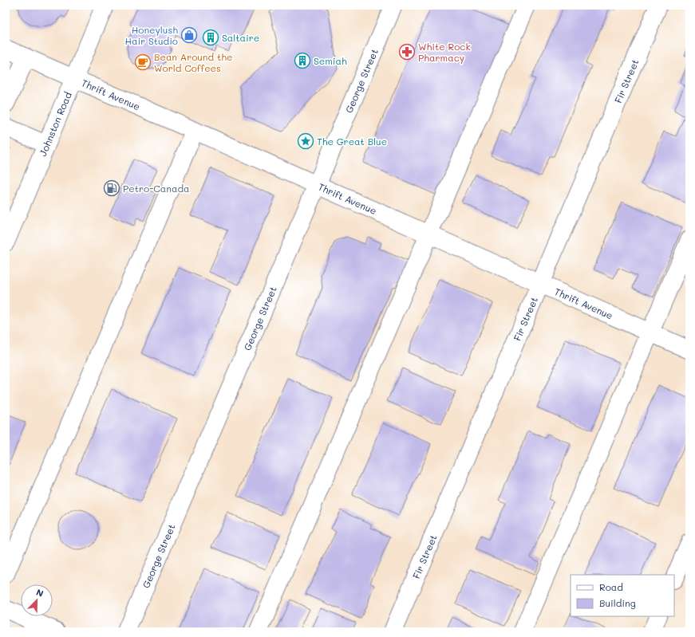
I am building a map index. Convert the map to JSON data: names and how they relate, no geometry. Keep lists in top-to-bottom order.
{
  "streets": {
    "street": [
      "Fir Street",
      "George Street",
      "Thrift Avenue",
      "Johnston Road"
    ]
  },
  "crossings": [
    ["Fir Street", "Thrift Avenue"],
    ["George Street", "Thrift Avenue"],
    ["Thrift Avenue", "Johnston Road"]
  ],
  "places": {
    "shop": ["Honeylush Hair Studio"],
    "building": ["Saltaire", "Semiah"],
    "pharmacy": ["White Rock Pharmacy"],
    "cafe": ["Bean Around the World Coffees"],
    "place": ["The Great Blue"],
    "fuel station": ["Petro-Canada"]
  },
  "legend": ["Road", "Building"],
  "north": "top right"
}
